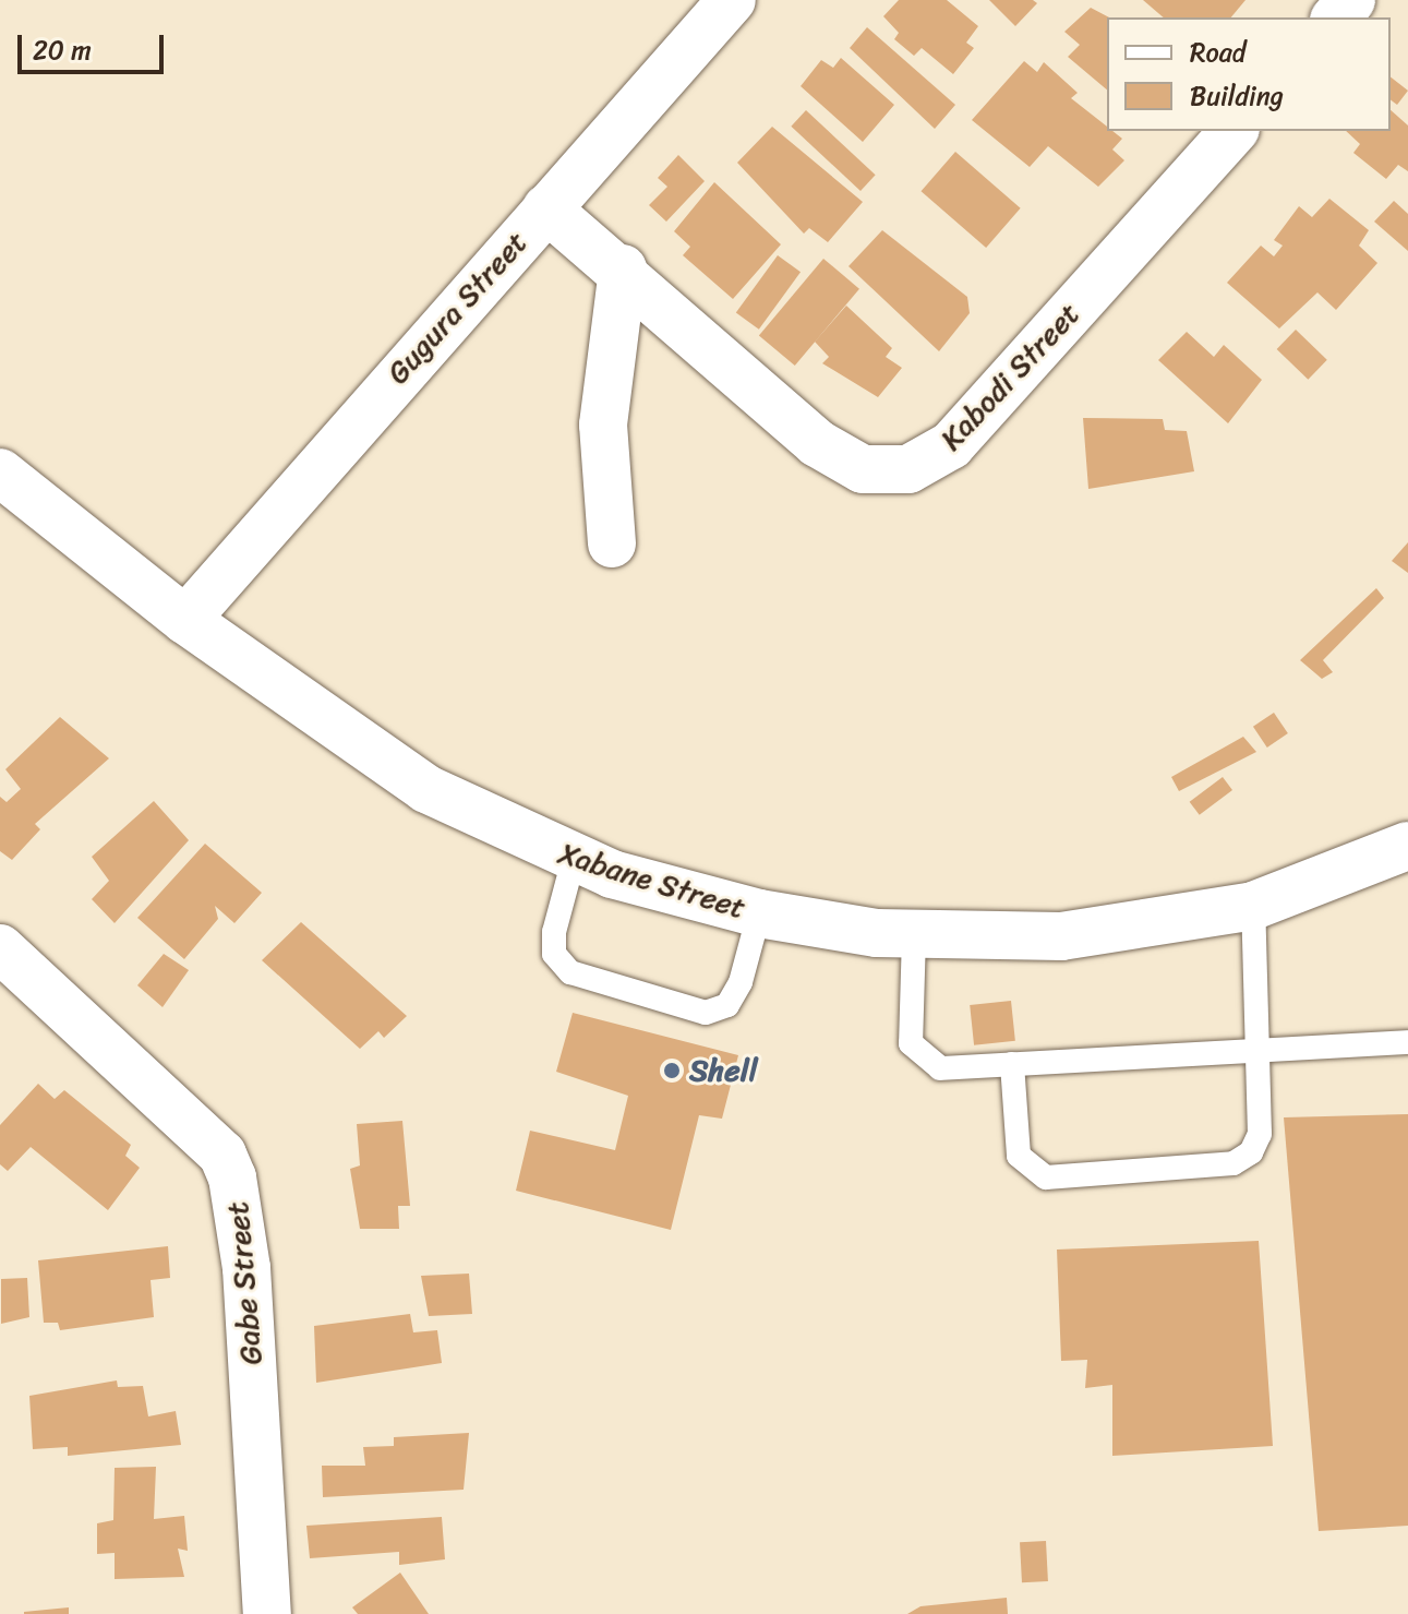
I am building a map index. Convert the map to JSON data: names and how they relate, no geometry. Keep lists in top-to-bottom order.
{
  "streets": {
    "street": [
      "Gugura Street",
      "Kabodi Street",
      "Xabane Street",
      "Gabe Street"
    ]
  },
  "crossings": [
    ["Gugura Street", "Kabodi Street"],
    ["Gugura Street", "Xabane Street"]
  ],
  "places": ["Shell"],
  "legend": ["Road", "Building"],
  "scale_bar": "20 m"
}
